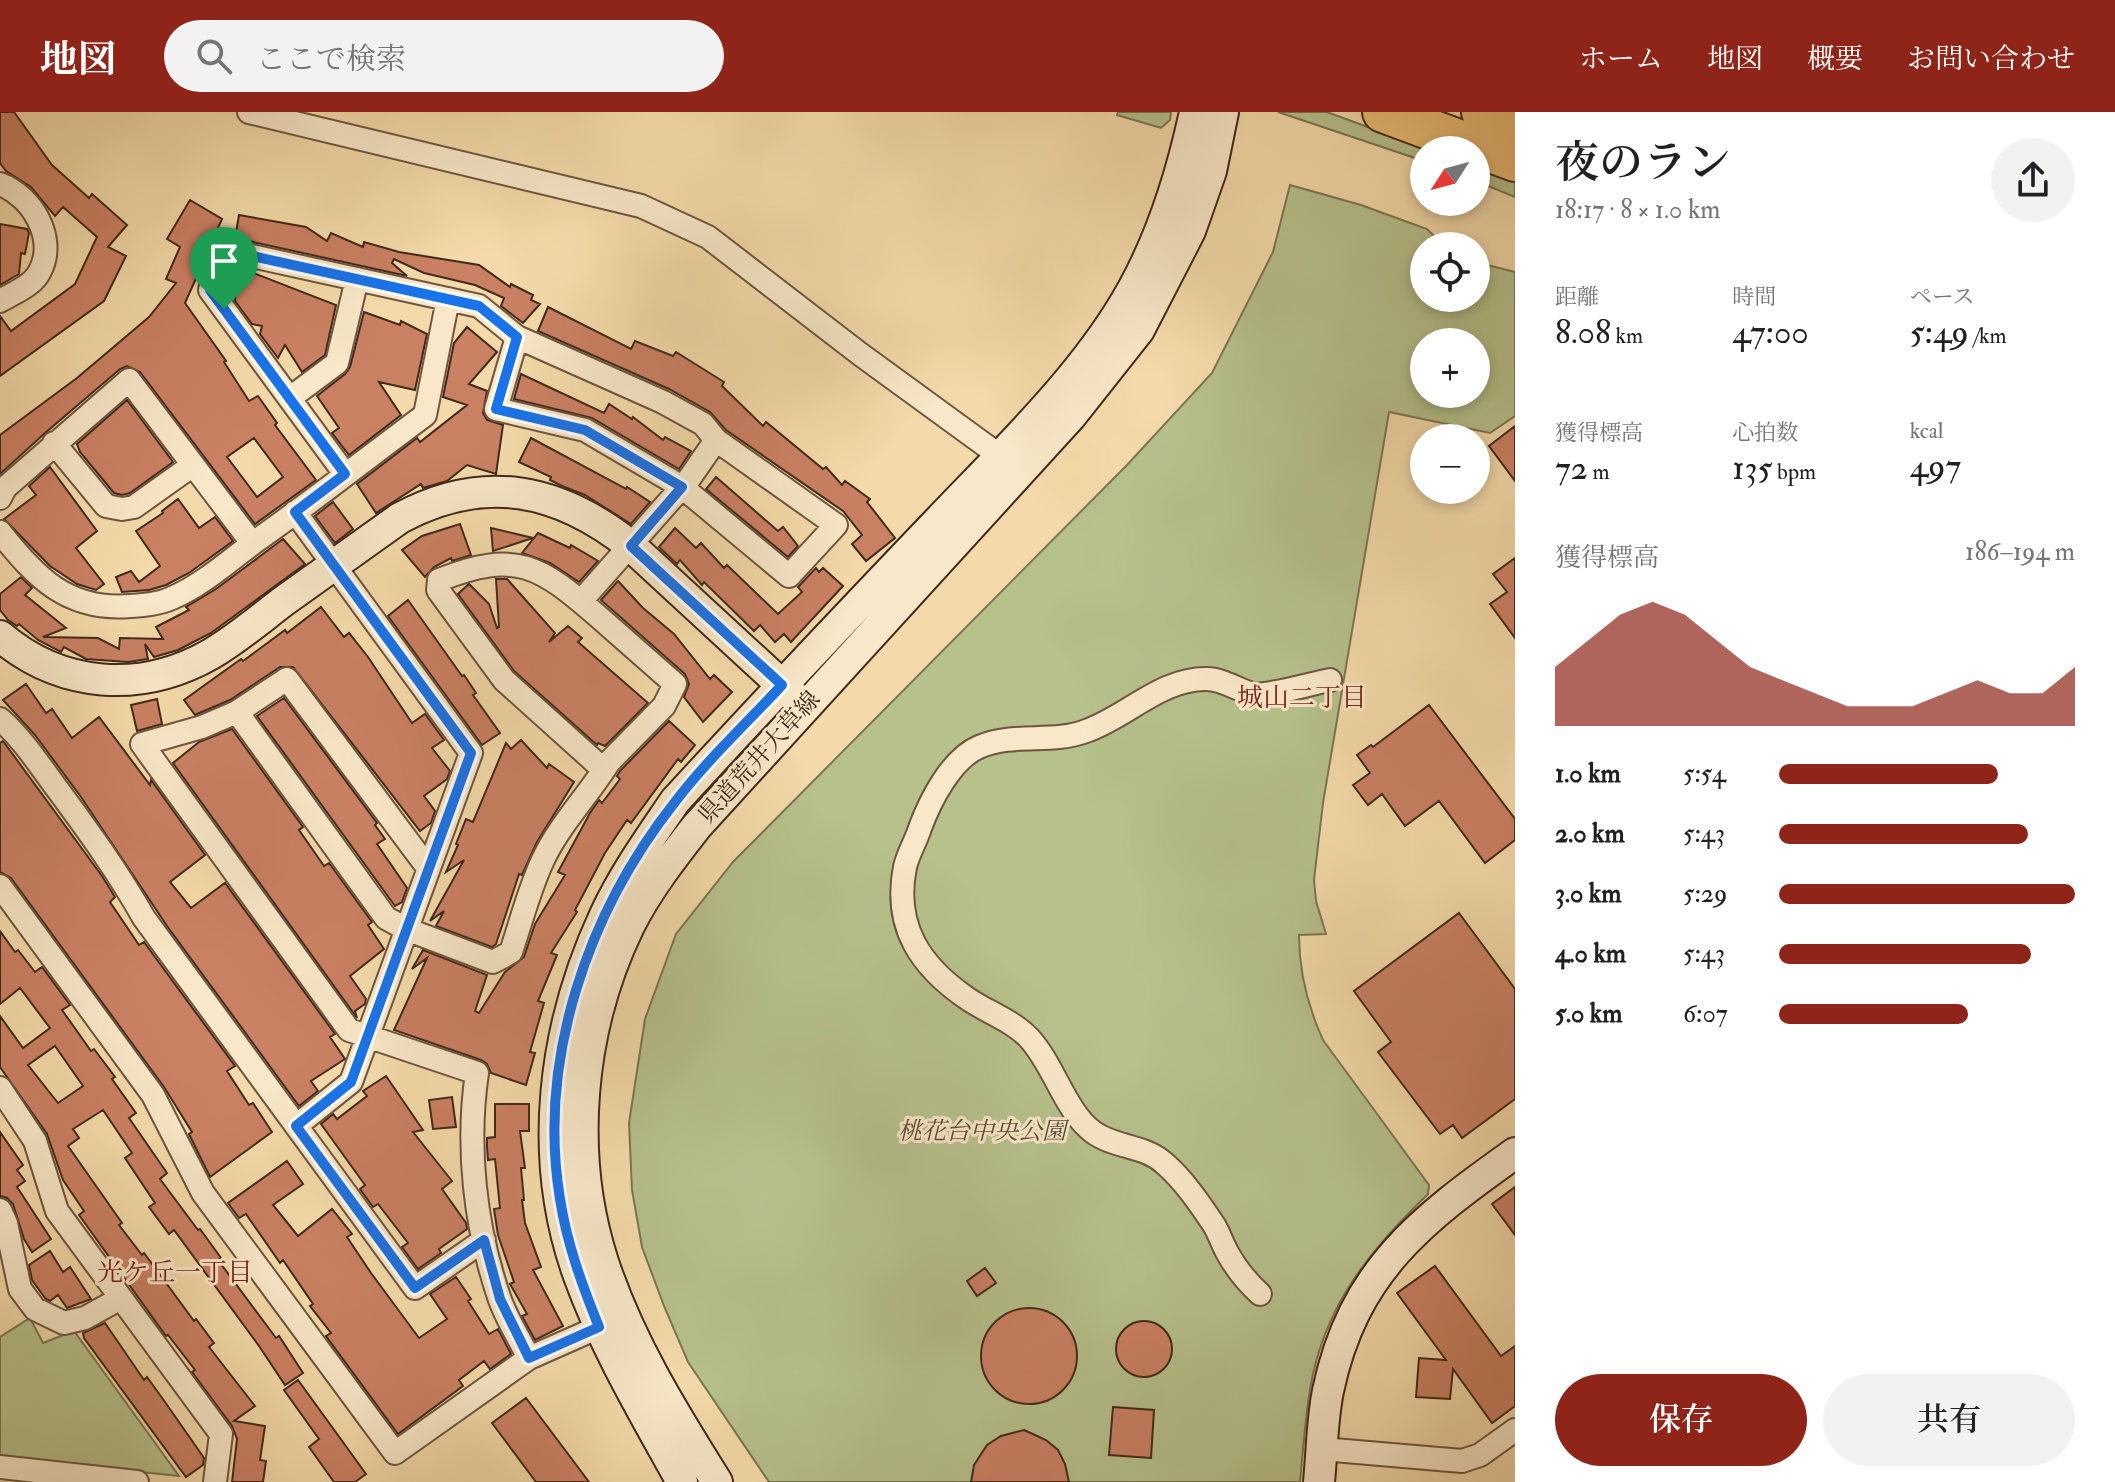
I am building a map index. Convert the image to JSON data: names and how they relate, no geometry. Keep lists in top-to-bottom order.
{
  "streets": {
    "main road": ["県道荒井大草線"]
  },
  "districts": ["城山二丁目", "光ケ丘一丁目"],
  "parks": ["桃花台中央公園"],
  "north": "bottom left",
  "page": {
    "header": "地図",
    "search": "ここで検索",
    "nav": [
      "ホーム",
      "地図",
      "概要",
      "お問い合わせ"
    ],
    "heading": ["夜のラン", "18:17 · 8 × 1.0 km"],
    "map_buttons": ["+", "−"],
    "stats": [
      ["距離", "8.08 km"],
      ["時間", "47:00"],
      ["ペース", "5:49 /km"],
      ["獲得標高", "72 m"],
      ["心拍数", "135 bpm"],
      ["kcal", "497"]
    ],
    "chart": ["獲得標高", "186–194 m"],
    "list": [
      {
        "name": "1.0 km",
        "note": "5:54"
      },
      {
        "name": "2.0 km",
        "note": "5:43"
      },
      {
        "name": "3.0 km",
        "note": "5:29"
      },
      {
        "name": "4.0 km",
        "note": "5:43"
      },
      {
        "name": "5.0 km",
        "note": "6:07"
      }
    ],
    "buttons": ["保存", "共有"]
  }
}
